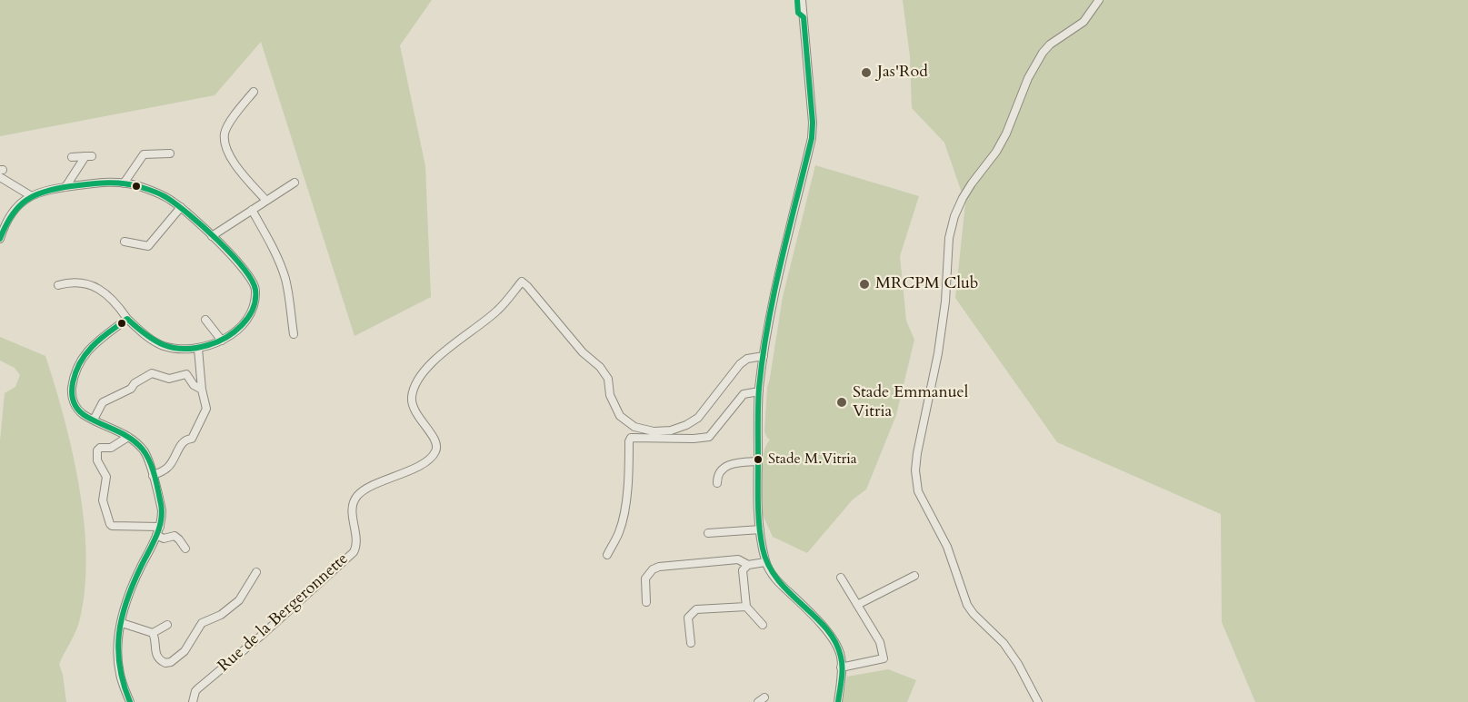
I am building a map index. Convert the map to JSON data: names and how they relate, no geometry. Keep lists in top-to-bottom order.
{
  "streets": {
    "street": ["Rue de la Bergeronnette"]
  },
  "places": [
    "Jas'Rod",
    "MRCPM Club",
    "Stade Emmanuel Vitria",
    "Stade M.Vitria"
  ]
}
